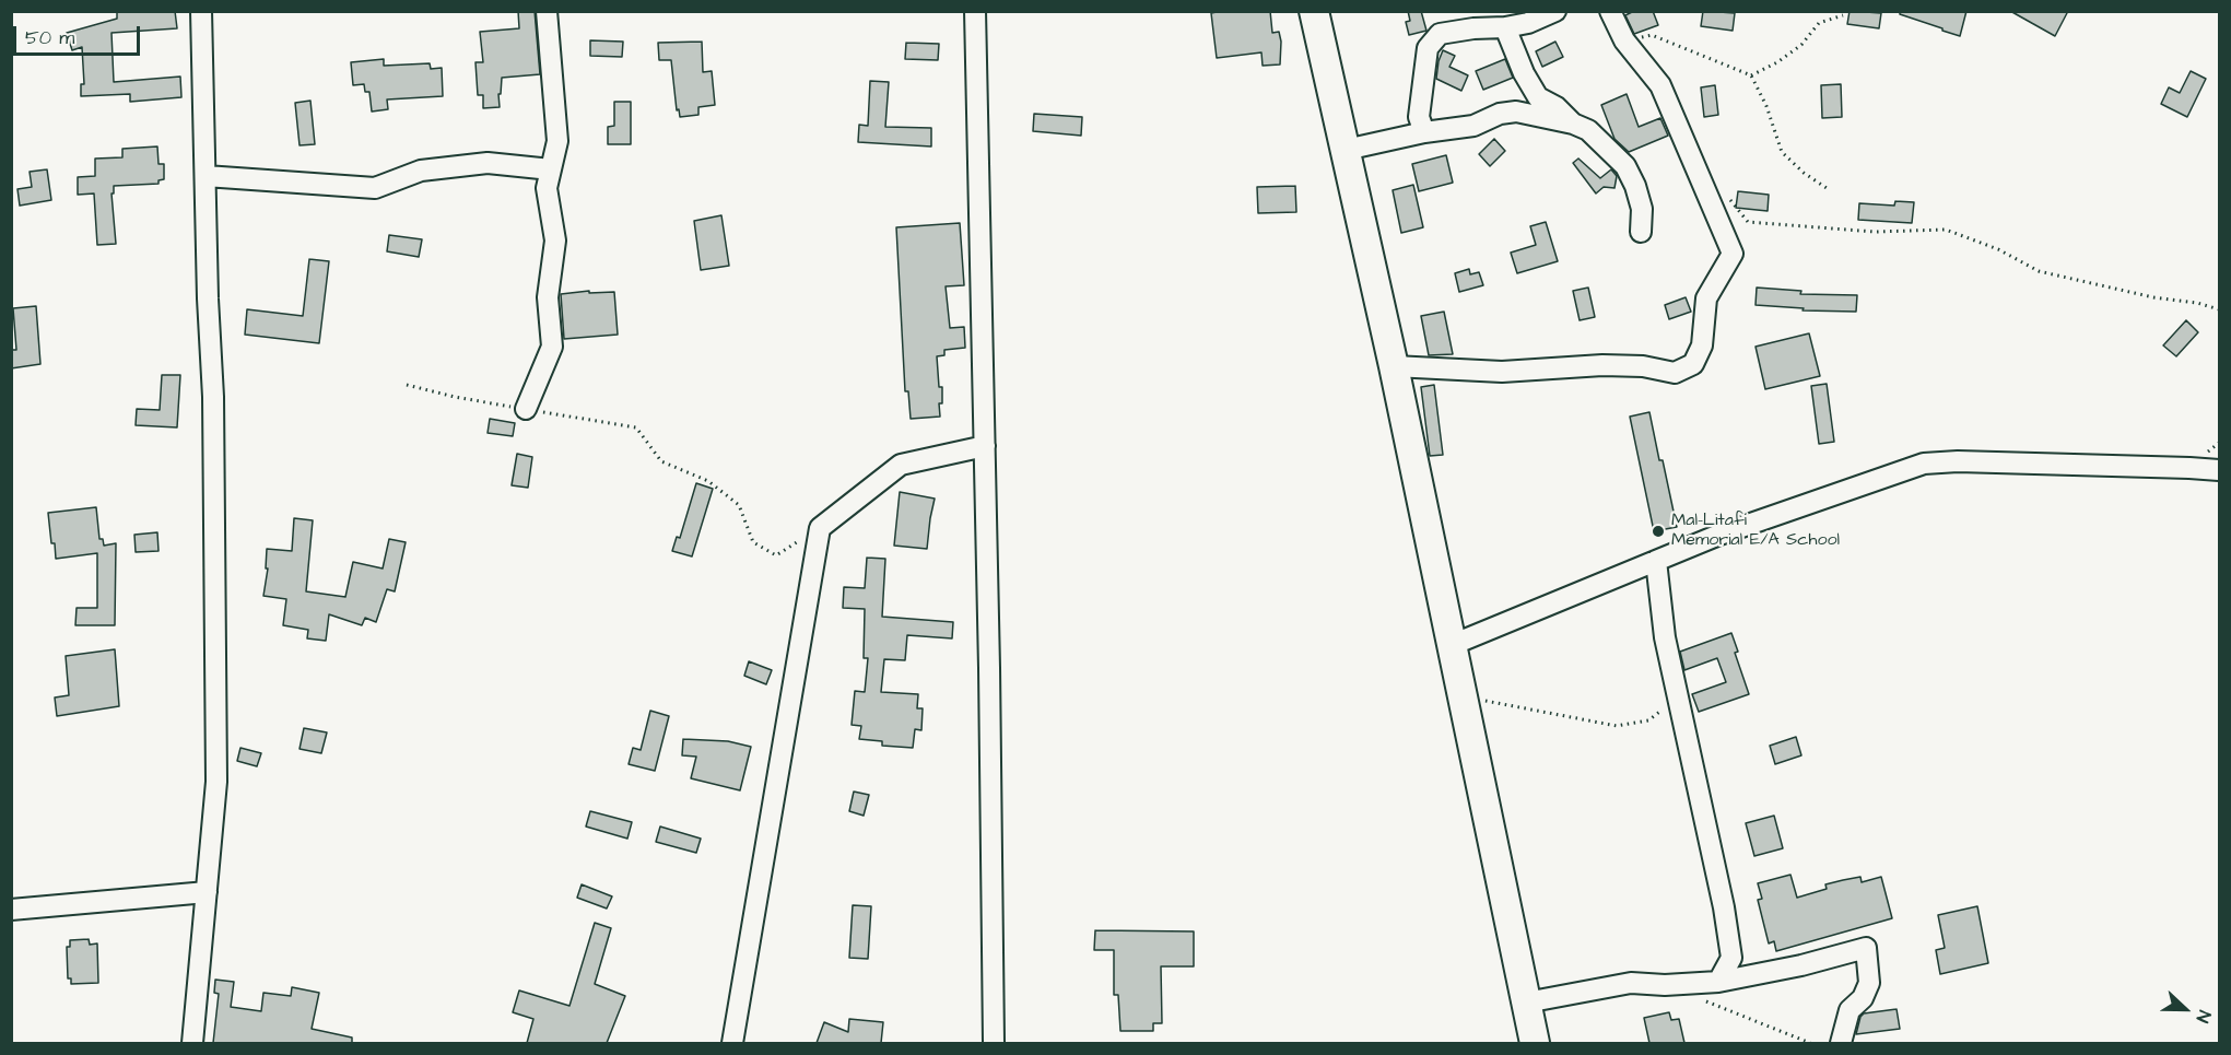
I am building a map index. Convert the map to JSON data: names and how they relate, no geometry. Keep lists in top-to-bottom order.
{
  "places": ["Mal-Litafi Memorial E/A School"],
  "scale_bar": "50 m",
  "north": "right"
}
